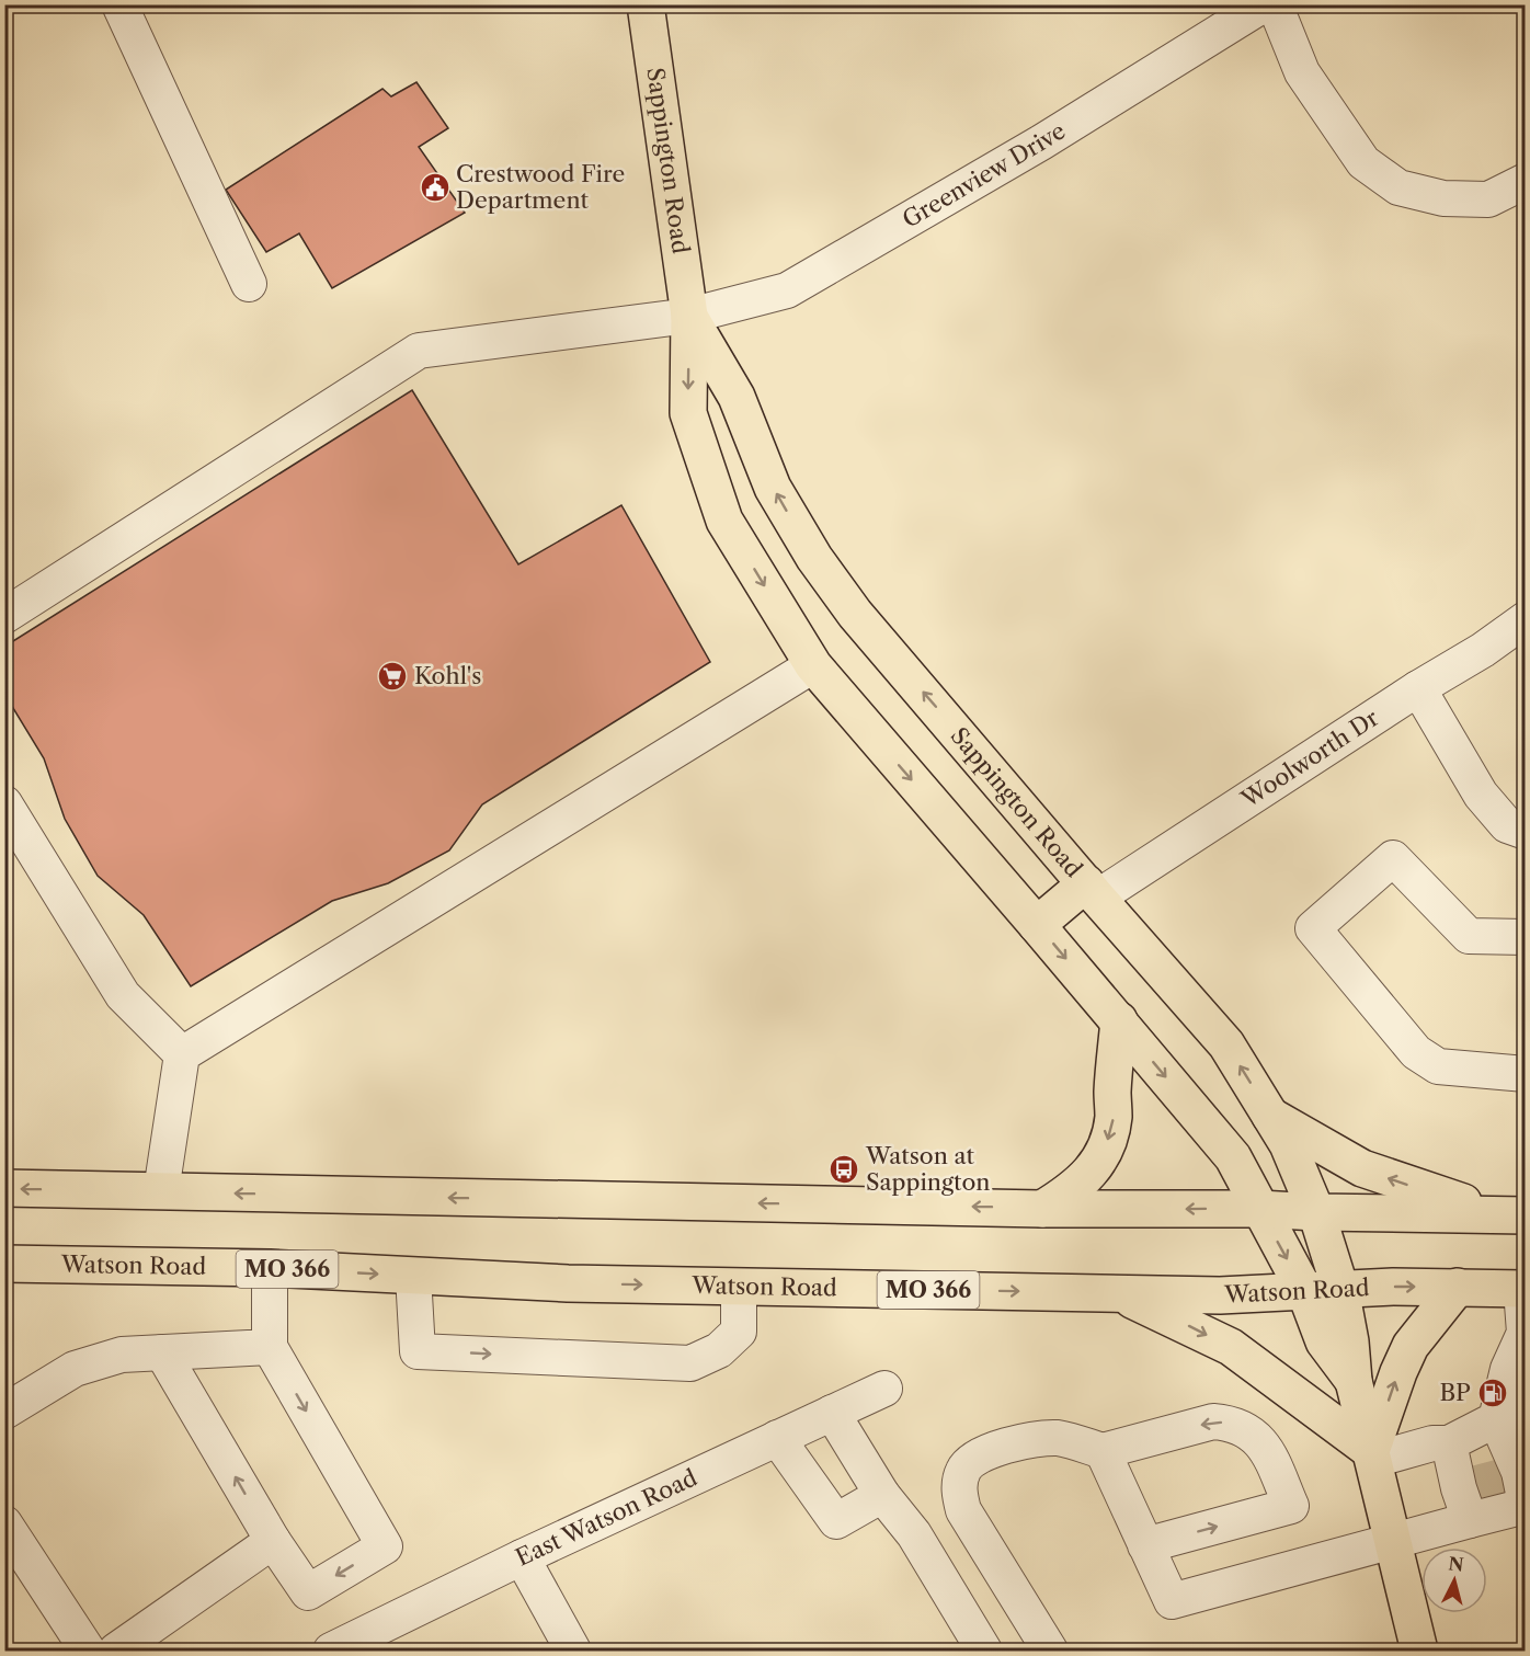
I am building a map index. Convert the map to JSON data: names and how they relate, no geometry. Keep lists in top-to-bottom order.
{
  "streets": {
    "main road": ["Sappington Road", "Watson Road", "MO 366"],
    "street": ["Greenview Drive", "Woolworth Dr", "East Watson Road"]
  },
  "crossings": [
    ["Sappington Road", "Greenview Drive"],
    ["Sappington Road", "Woolworth Dr"],
    ["Sappington Road", "Watson Road"]
  ],
  "places": {
    "public building": ["Crestwood Fire Department"],
    "supermarket": ["Kohl's"],
    "bus stop": ["Watson at Sappington"],
    "fuel station": ["BP"]
  },
  "north": "top"
}
